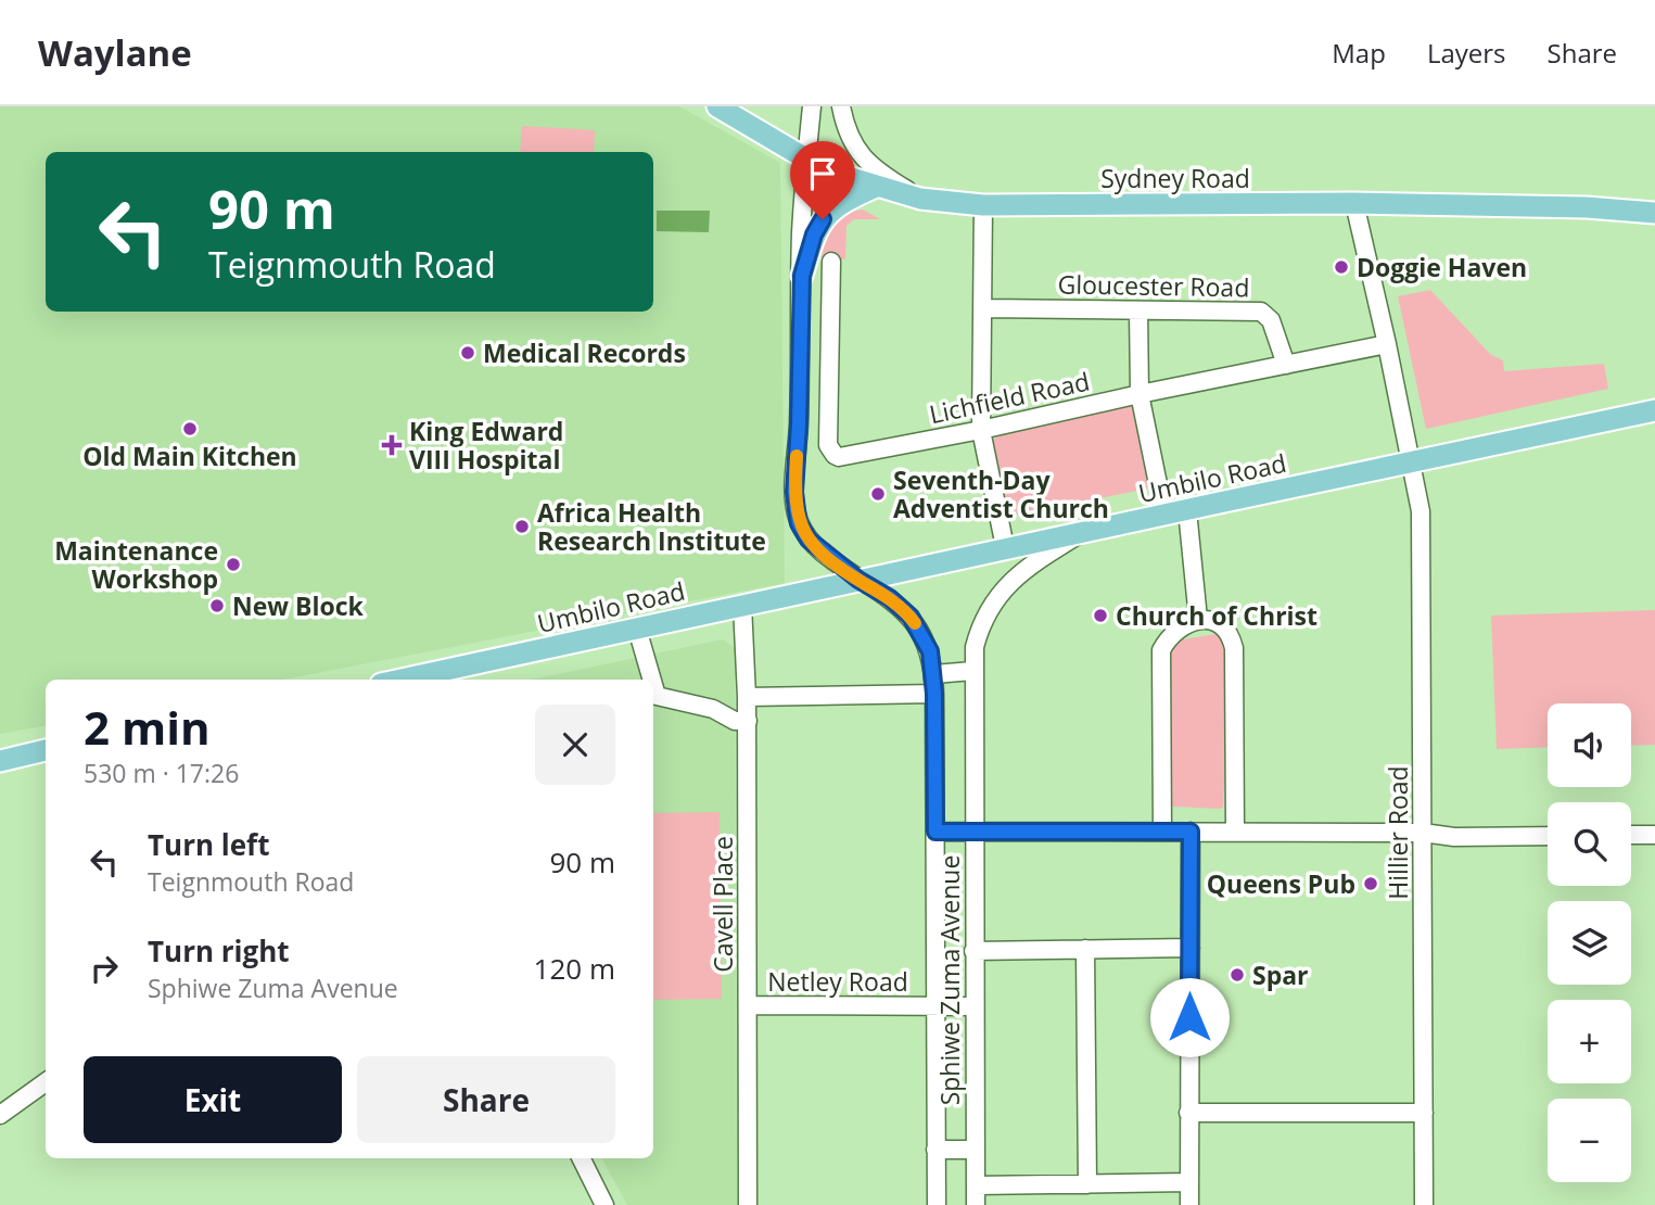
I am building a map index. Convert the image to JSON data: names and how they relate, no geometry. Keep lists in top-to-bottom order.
{
  "streets": {
    "main road": ["Sydney Road", "Umbilo Road"],
    "street": [
      "Gloucester Road",
      "Lichfield Road",
      "Hillier Road",
      "Cavell Place",
      "Sphiwe Zuma Avenue",
      "Netley Road"
    ]
  },
  "crossings": [
    ["Sydney Road", "Hillier Road"],
    ["Sydney Road", "Sphiwe Zuma Avenue"],
    ["Gloucester Road", "Lichfield Road"],
    ["Lichfield Road", "Hillier Road"],
    ["Umbilo Road", "Hillier Road"],
    ["Umbilo Road", "Cavell Place"],
    ["Umbilo Road", "Sphiwe Zuma Avenue"],
    ["Cavell Place", "Netley Road"],
    ["Sphiwe Zuma Avenue", "Netley Road"]
  ],
  "places": {
    "other": [
      "Doggie Haven",
      "Medical Records",
      "Old Main Kitchen",
      "Seventh-Day Adventist Church",
      "Africa Health Research Institute",
      "Maintenance Workshop",
      "New Block",
      "Church of Christ",
      "Queens Pub",
      "Spar"
    ],
    "health": ["King Edward VIII Hospital"]
  },
  "page": {
    "header": "Waylane",
    "nav": ["Map", "Layers", "Share"],
    "turn": ["90 m", "Teignmouth Road"],
    "heading": ["2 min", "530 m · 17:26"],
    "map_buttons": ["+", "−"],
    "list": [
      {
        "name": "Turn left",
        "note": "Teignmouth Road",
        "value": "90 m"
      },
      {
        "name": "Turn right",
        "note": "Sphiwe Zuma Avenue",
        "value": "120 m"
      }
    ],
    "buttons": ["Exit", "Share"]
  }
}
